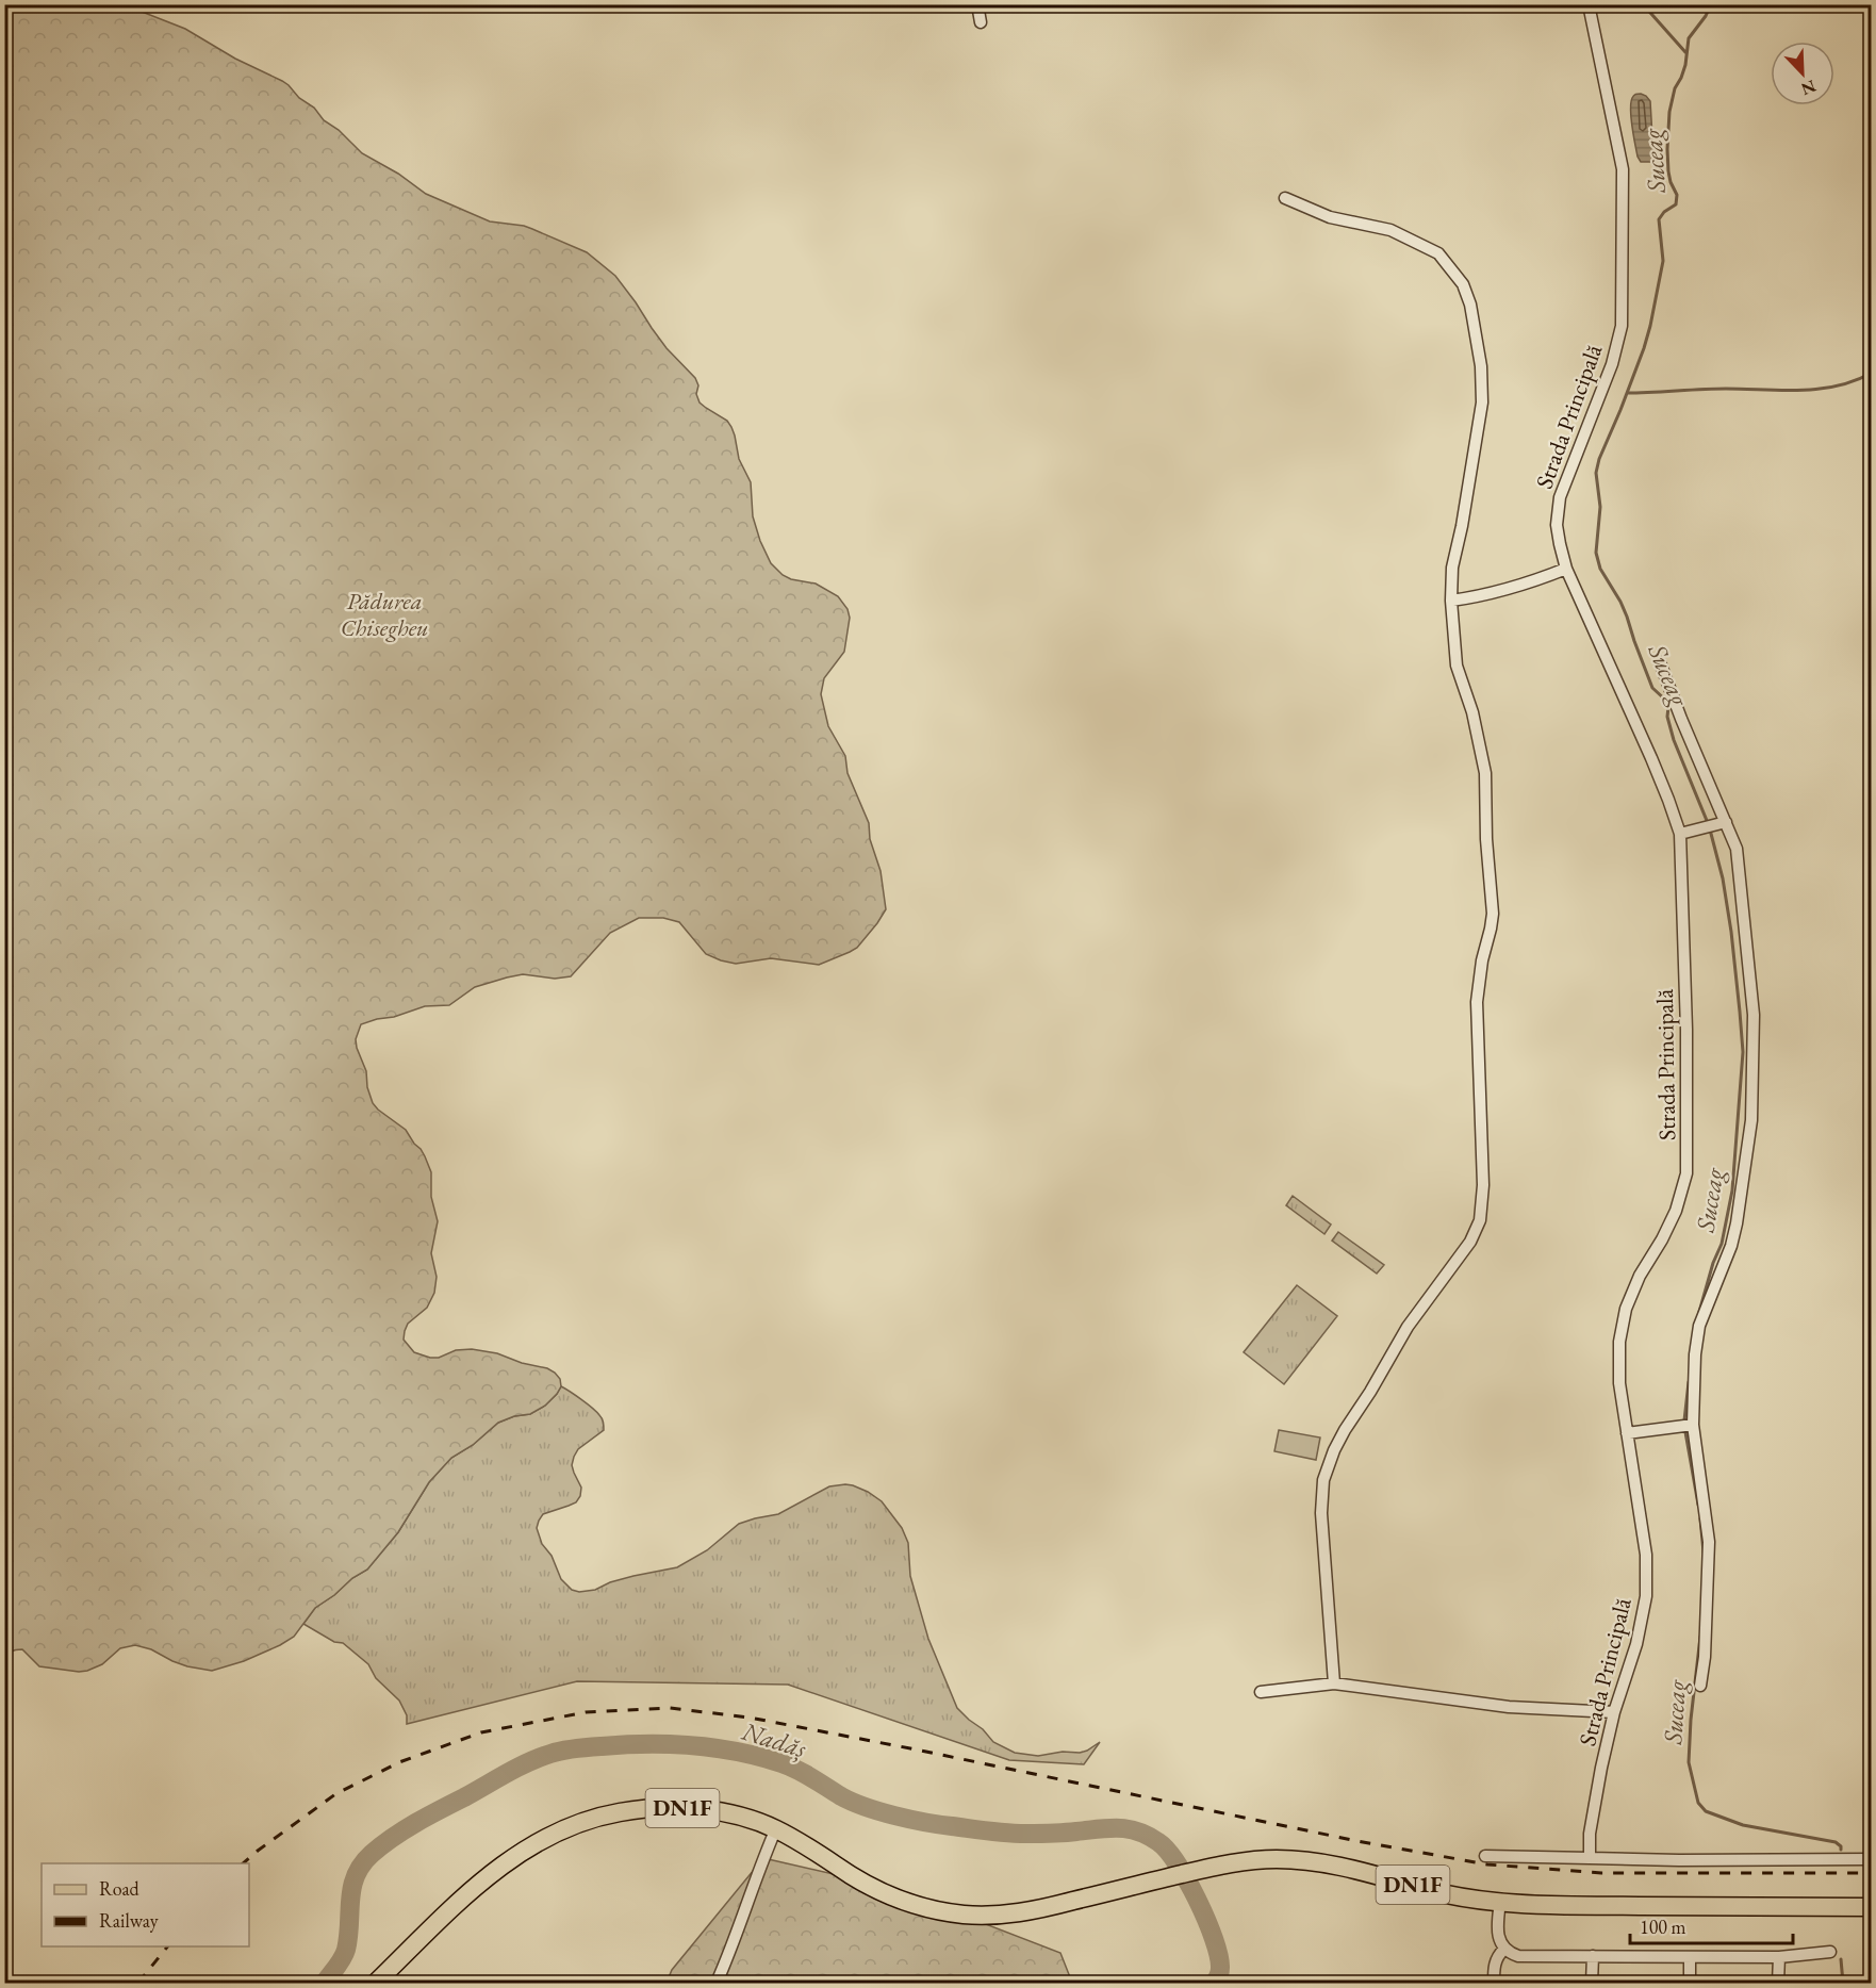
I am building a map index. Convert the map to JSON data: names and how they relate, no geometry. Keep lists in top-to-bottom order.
{
  "streets": {
    "main road": ["DN1F"],
    "street": ["Strada Principală"]
  },
  "water": ["Suceag", "Nadăș"],
  "parks": ["Pădurea Chisegheu"],
  "legend": ["Road", "Railway"],
  "scale_bar": "100 m",
  "north": "bottom right"
}
